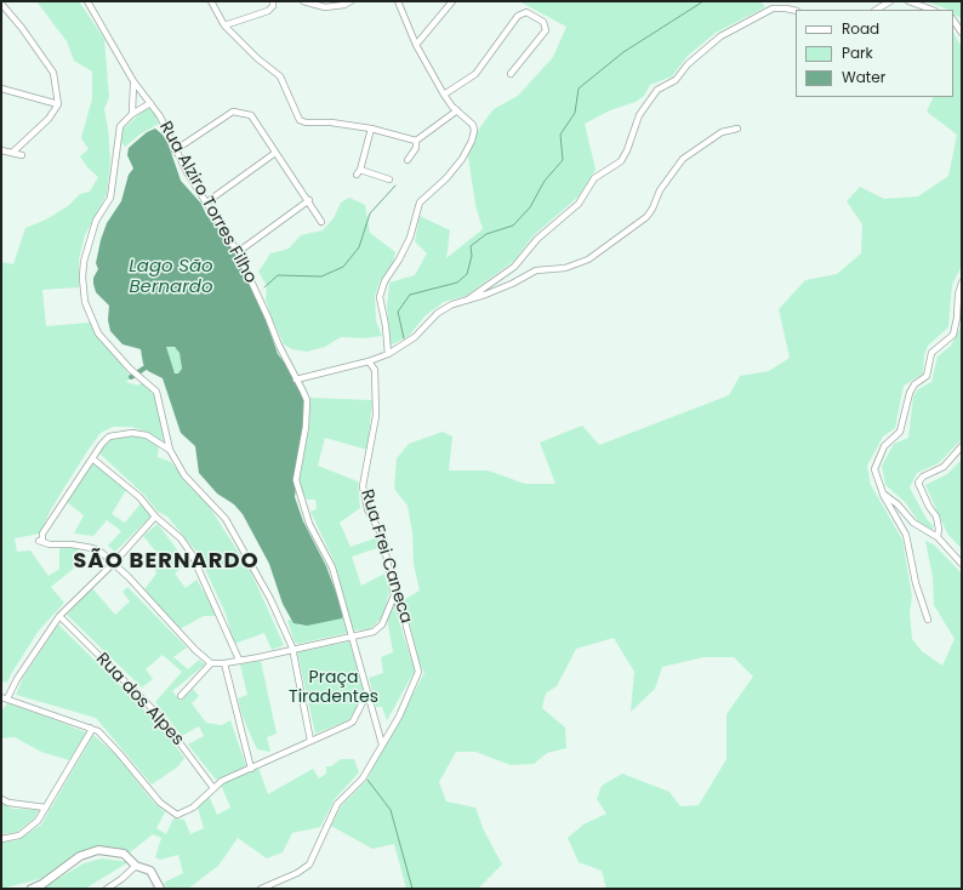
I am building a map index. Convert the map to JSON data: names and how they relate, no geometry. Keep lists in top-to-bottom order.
{
  "streets": {
    "street": ["Rua Alziro Torres Filho", "Rua Frei Caneca", "Rua dos Alpes"]
  },
  "crossings": [
    ["Rua Alziro Torres Filho", "Rua Frei Caneca"]
  ],
  "districts": ["SÃO BERNARDO"],
  "water": ["Lago São Bernardo"],
  "parks": ["Praça Tiradentes"],
  "legend": ["Road", "Park", "Water"]
}
